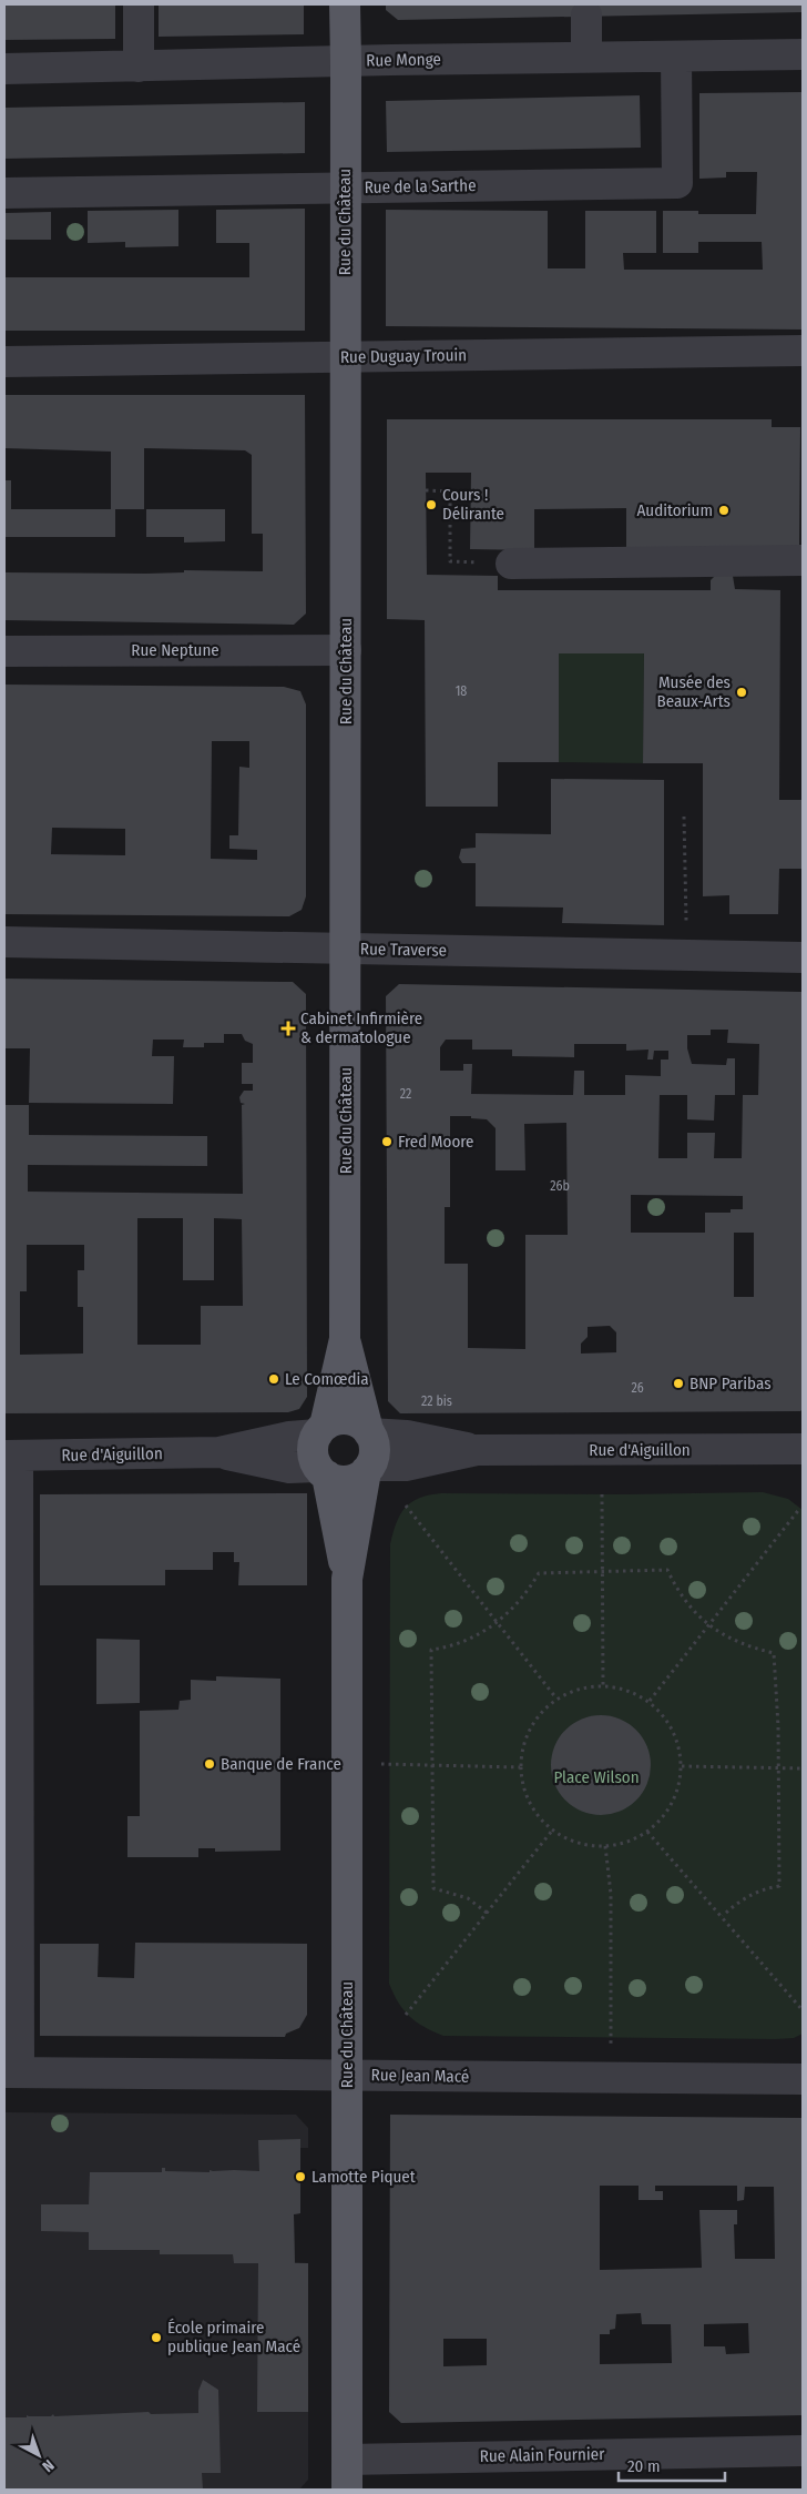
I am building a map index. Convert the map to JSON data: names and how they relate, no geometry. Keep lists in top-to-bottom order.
{
  "streets": {
    "main road": ["Rue du Château"],
    "street": [
      "Rue Monge",
      "Rue de la Sarthe",
      "Rue Duguay Trouin",
      "Rue Neptune",
      "Rue Traverse",
      "Rue d'Aiguillon",
      "Rue Jean Macé",
      "Rue Alain Fournier"
    ]
  },
  "crossings": [
    ["Rue Monge", "Rue de la Sarthe"],
    ["Rue Monge", "Rue du Château"],
    ["Rue de la Sarthe", "Rue du Château"],
    ["Rue du Château", "Rue Duguay Trouin"],
    ["Rue du Château", "Rue Neptune"],
    ["Rue du Château", "Rue Traverse"],
    ["Rue du Château", "Rue d'Aiguillon"],
    ["Rue du Château", "Rue Jean Macé"],
    ["Rue du Château", "Rue Alain Fournier"]
  ],
  "parks": ["Place Wilson"],
  "places": {
    "other": [
      "Cours ! Délirante",
      "Auditorium",
      "Musée des Beaux-Arts",
      "Fred Moore",
      "Le Comœdia",
      "BNP Paribas",
      "Banque de France",
      "Lamotte Piquet",
      "École primaire publique Jean Macé"
    ],
    "health": ["Cabinet Infirmière & dermatologue"]
  },
  "house_numbers": [
    "18",
    "22",
    "26b",
    "26",
    "22 bis"
  ],
  "scale_bar": "20 m",
  "north": "bottom right"
}
